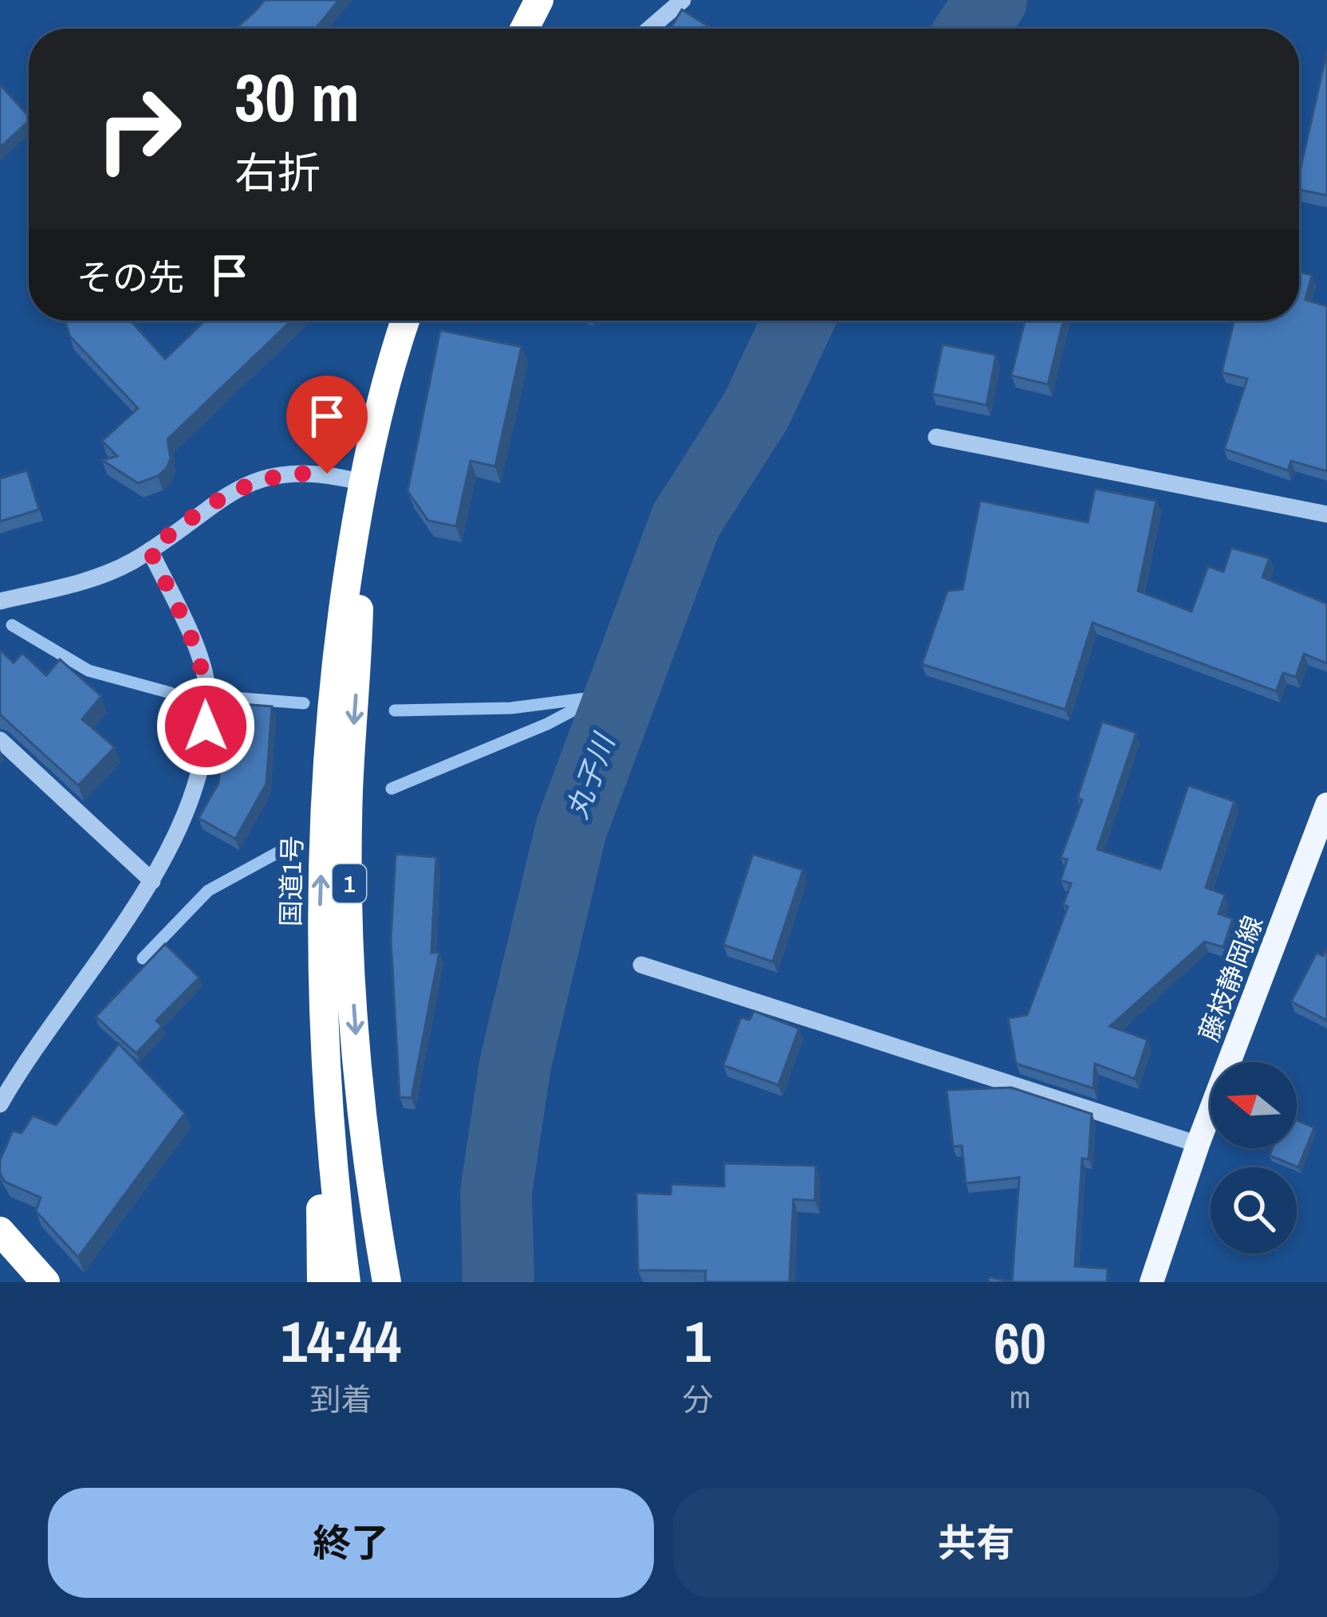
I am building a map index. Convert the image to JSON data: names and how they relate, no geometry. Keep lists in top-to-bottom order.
{
  "streets": {
    "highway": ["国道1号", "1"],
    "main road": ["藤枝静岡線"]
  },
  "water": ["丸子川"],
  "north": "left",
  "page": {
    "turn": ["30 m", "右折"],
    "then": "その先",
    "eta": [
      "14:44",
      "到着",
      "1",
      "分",
      "60",
      "m"
    ],
    "buttons": ["終了", "共有"]
  }
}
